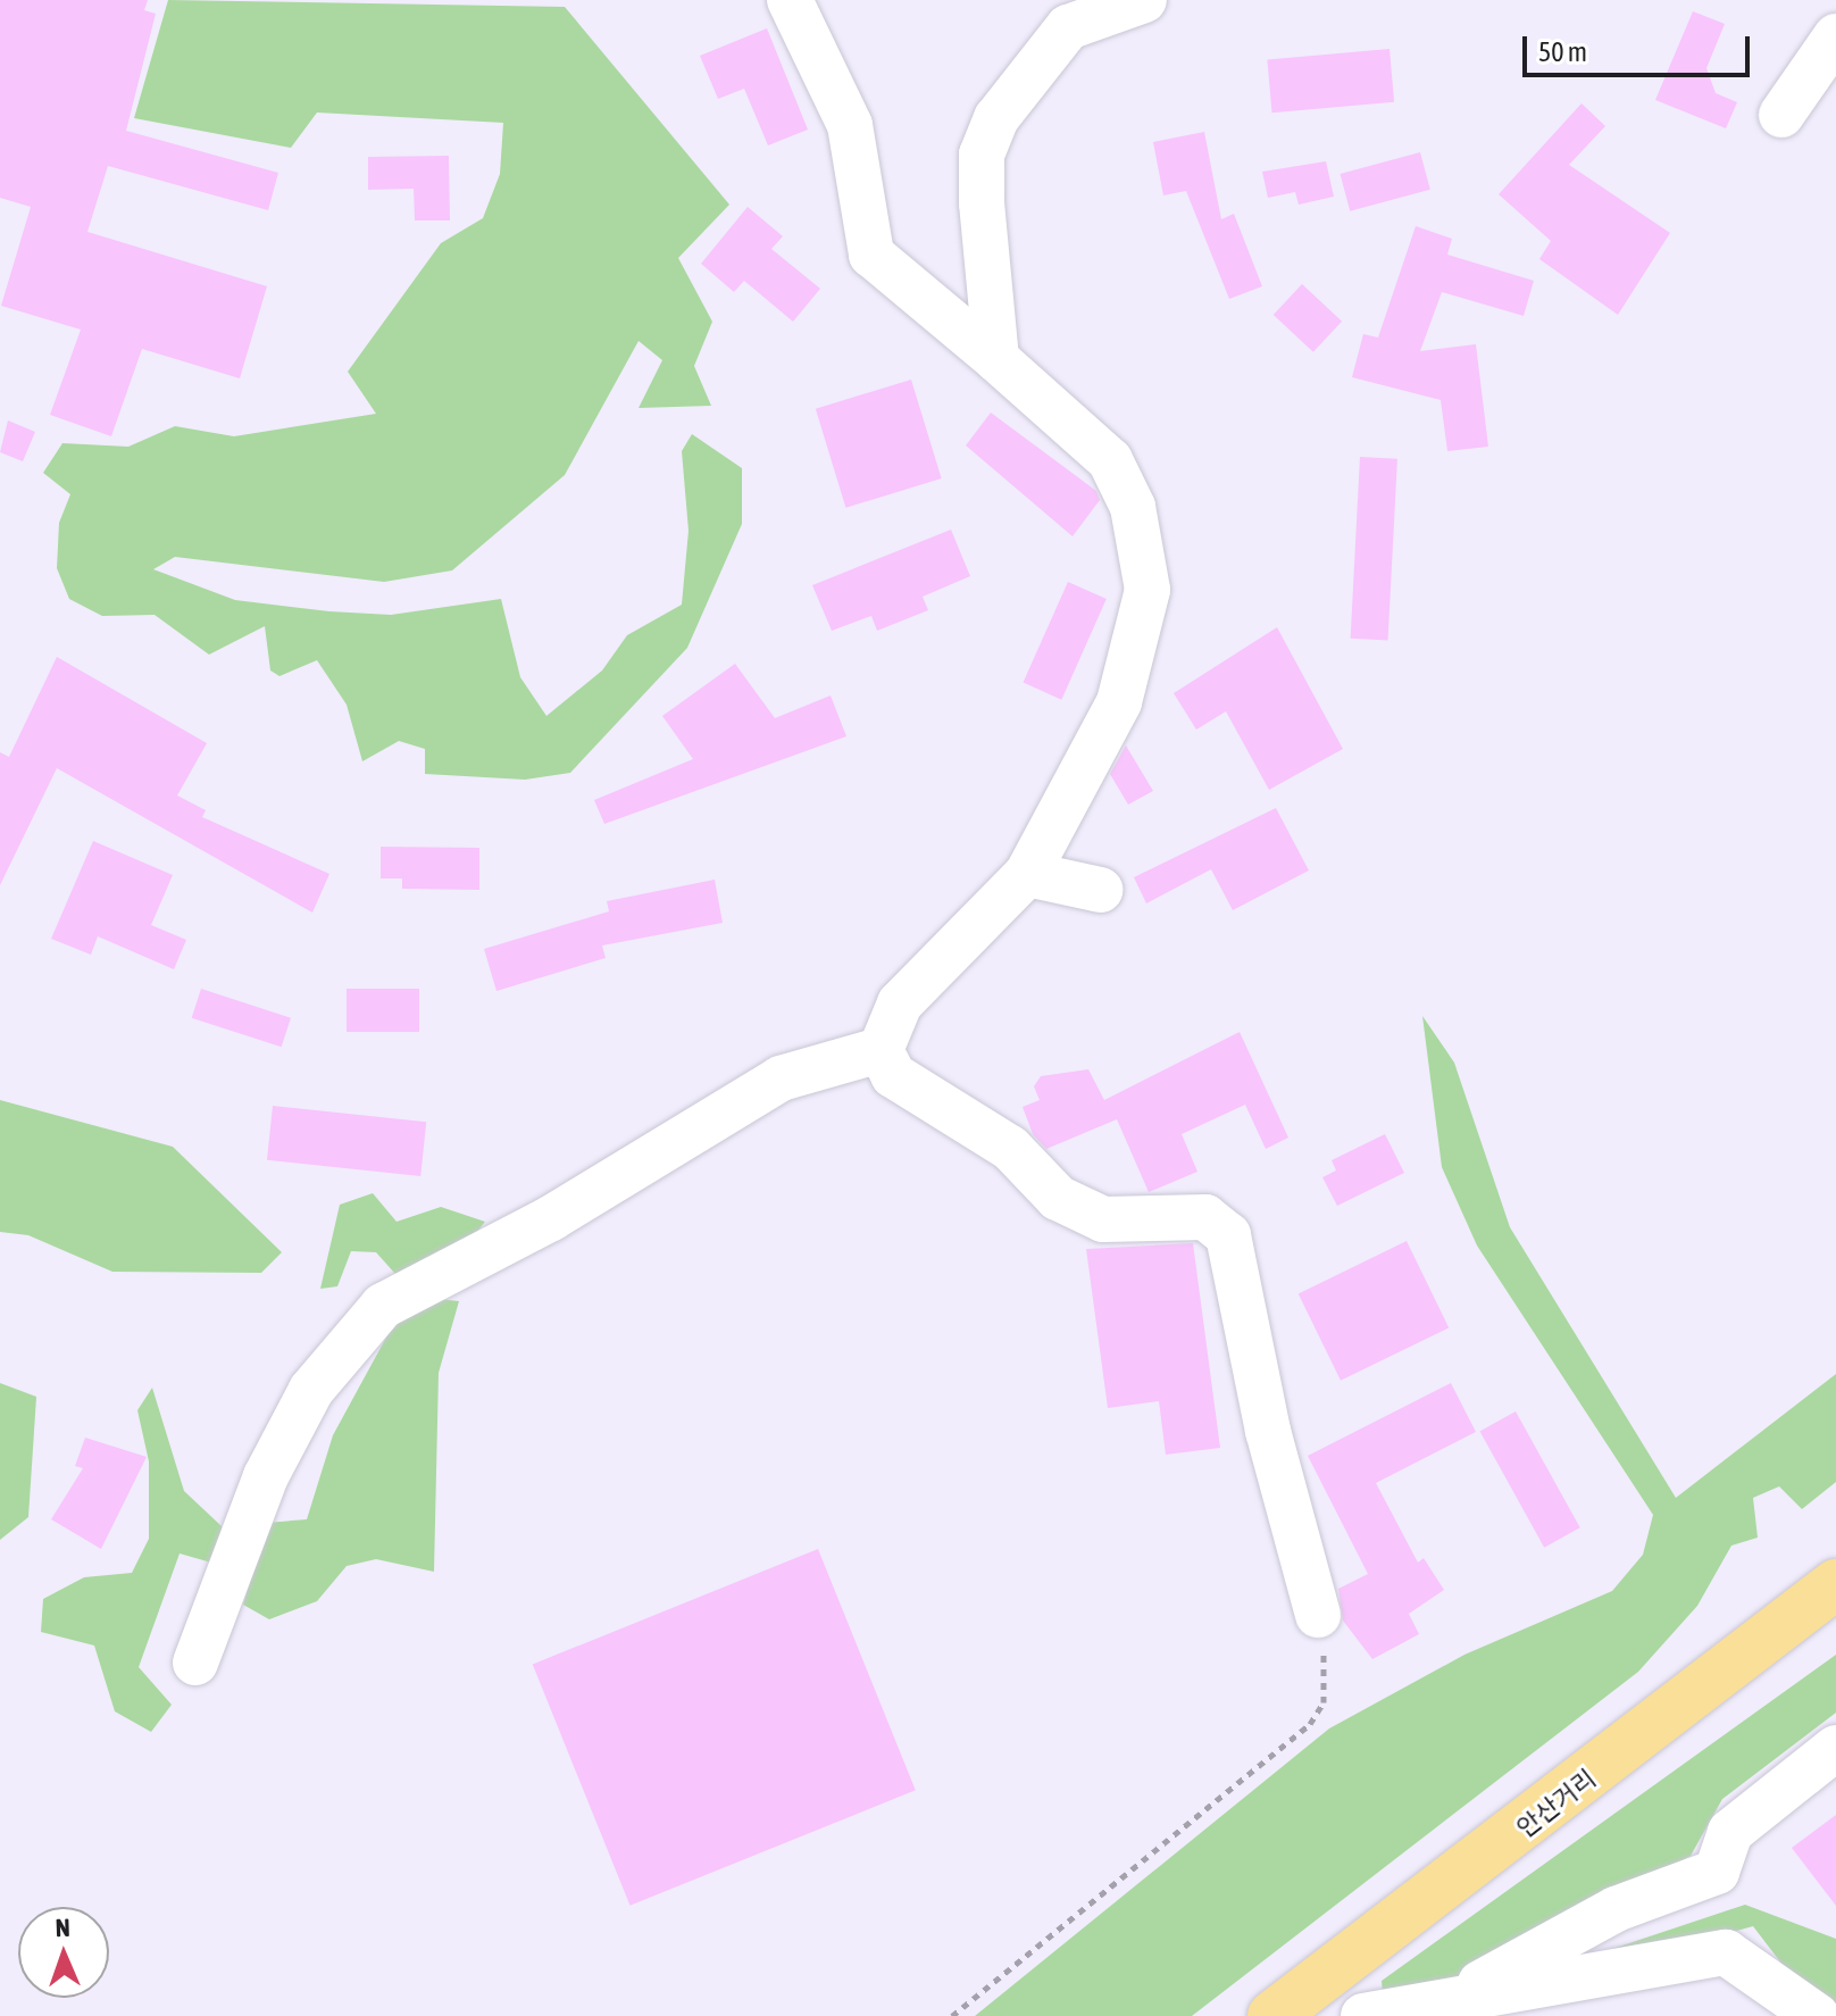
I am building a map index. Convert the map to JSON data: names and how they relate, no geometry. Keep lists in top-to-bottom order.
{
  "streets": {
    "main road": ["안산거리"]
  },
  "scale_bar": "50 m",
  "north": "top"
}
